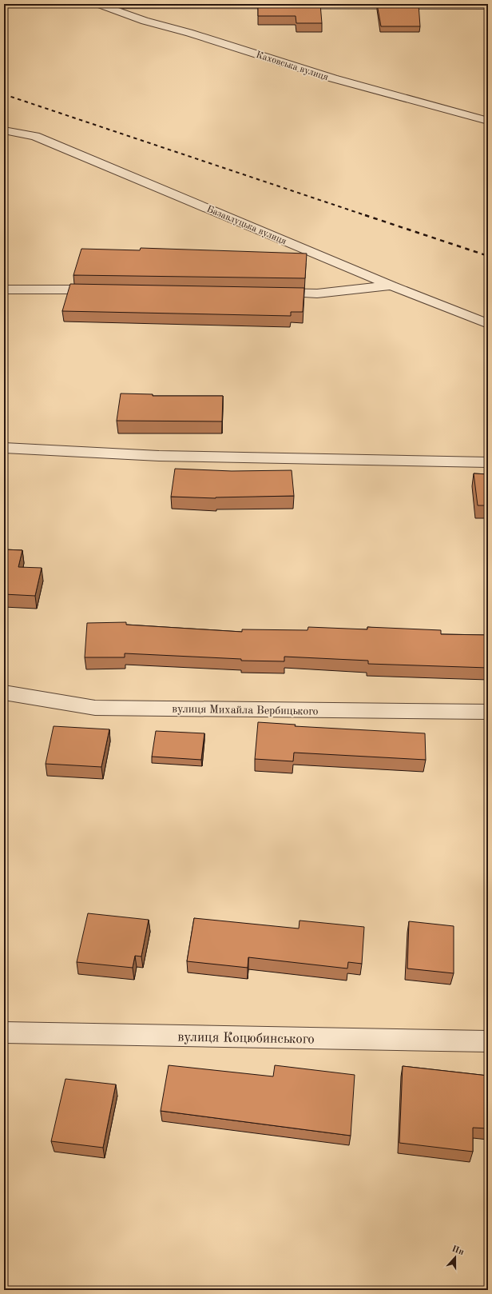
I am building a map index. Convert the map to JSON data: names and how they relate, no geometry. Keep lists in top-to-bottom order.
{
  "streets": {
    "street": [
      "Каховська вулиця",
      "Базавлуцька вулиця",
      "вулиця Михайла Вербицького",
      "вулиця Коцюбинського"
    ]
  },
  "north": "top"
}
